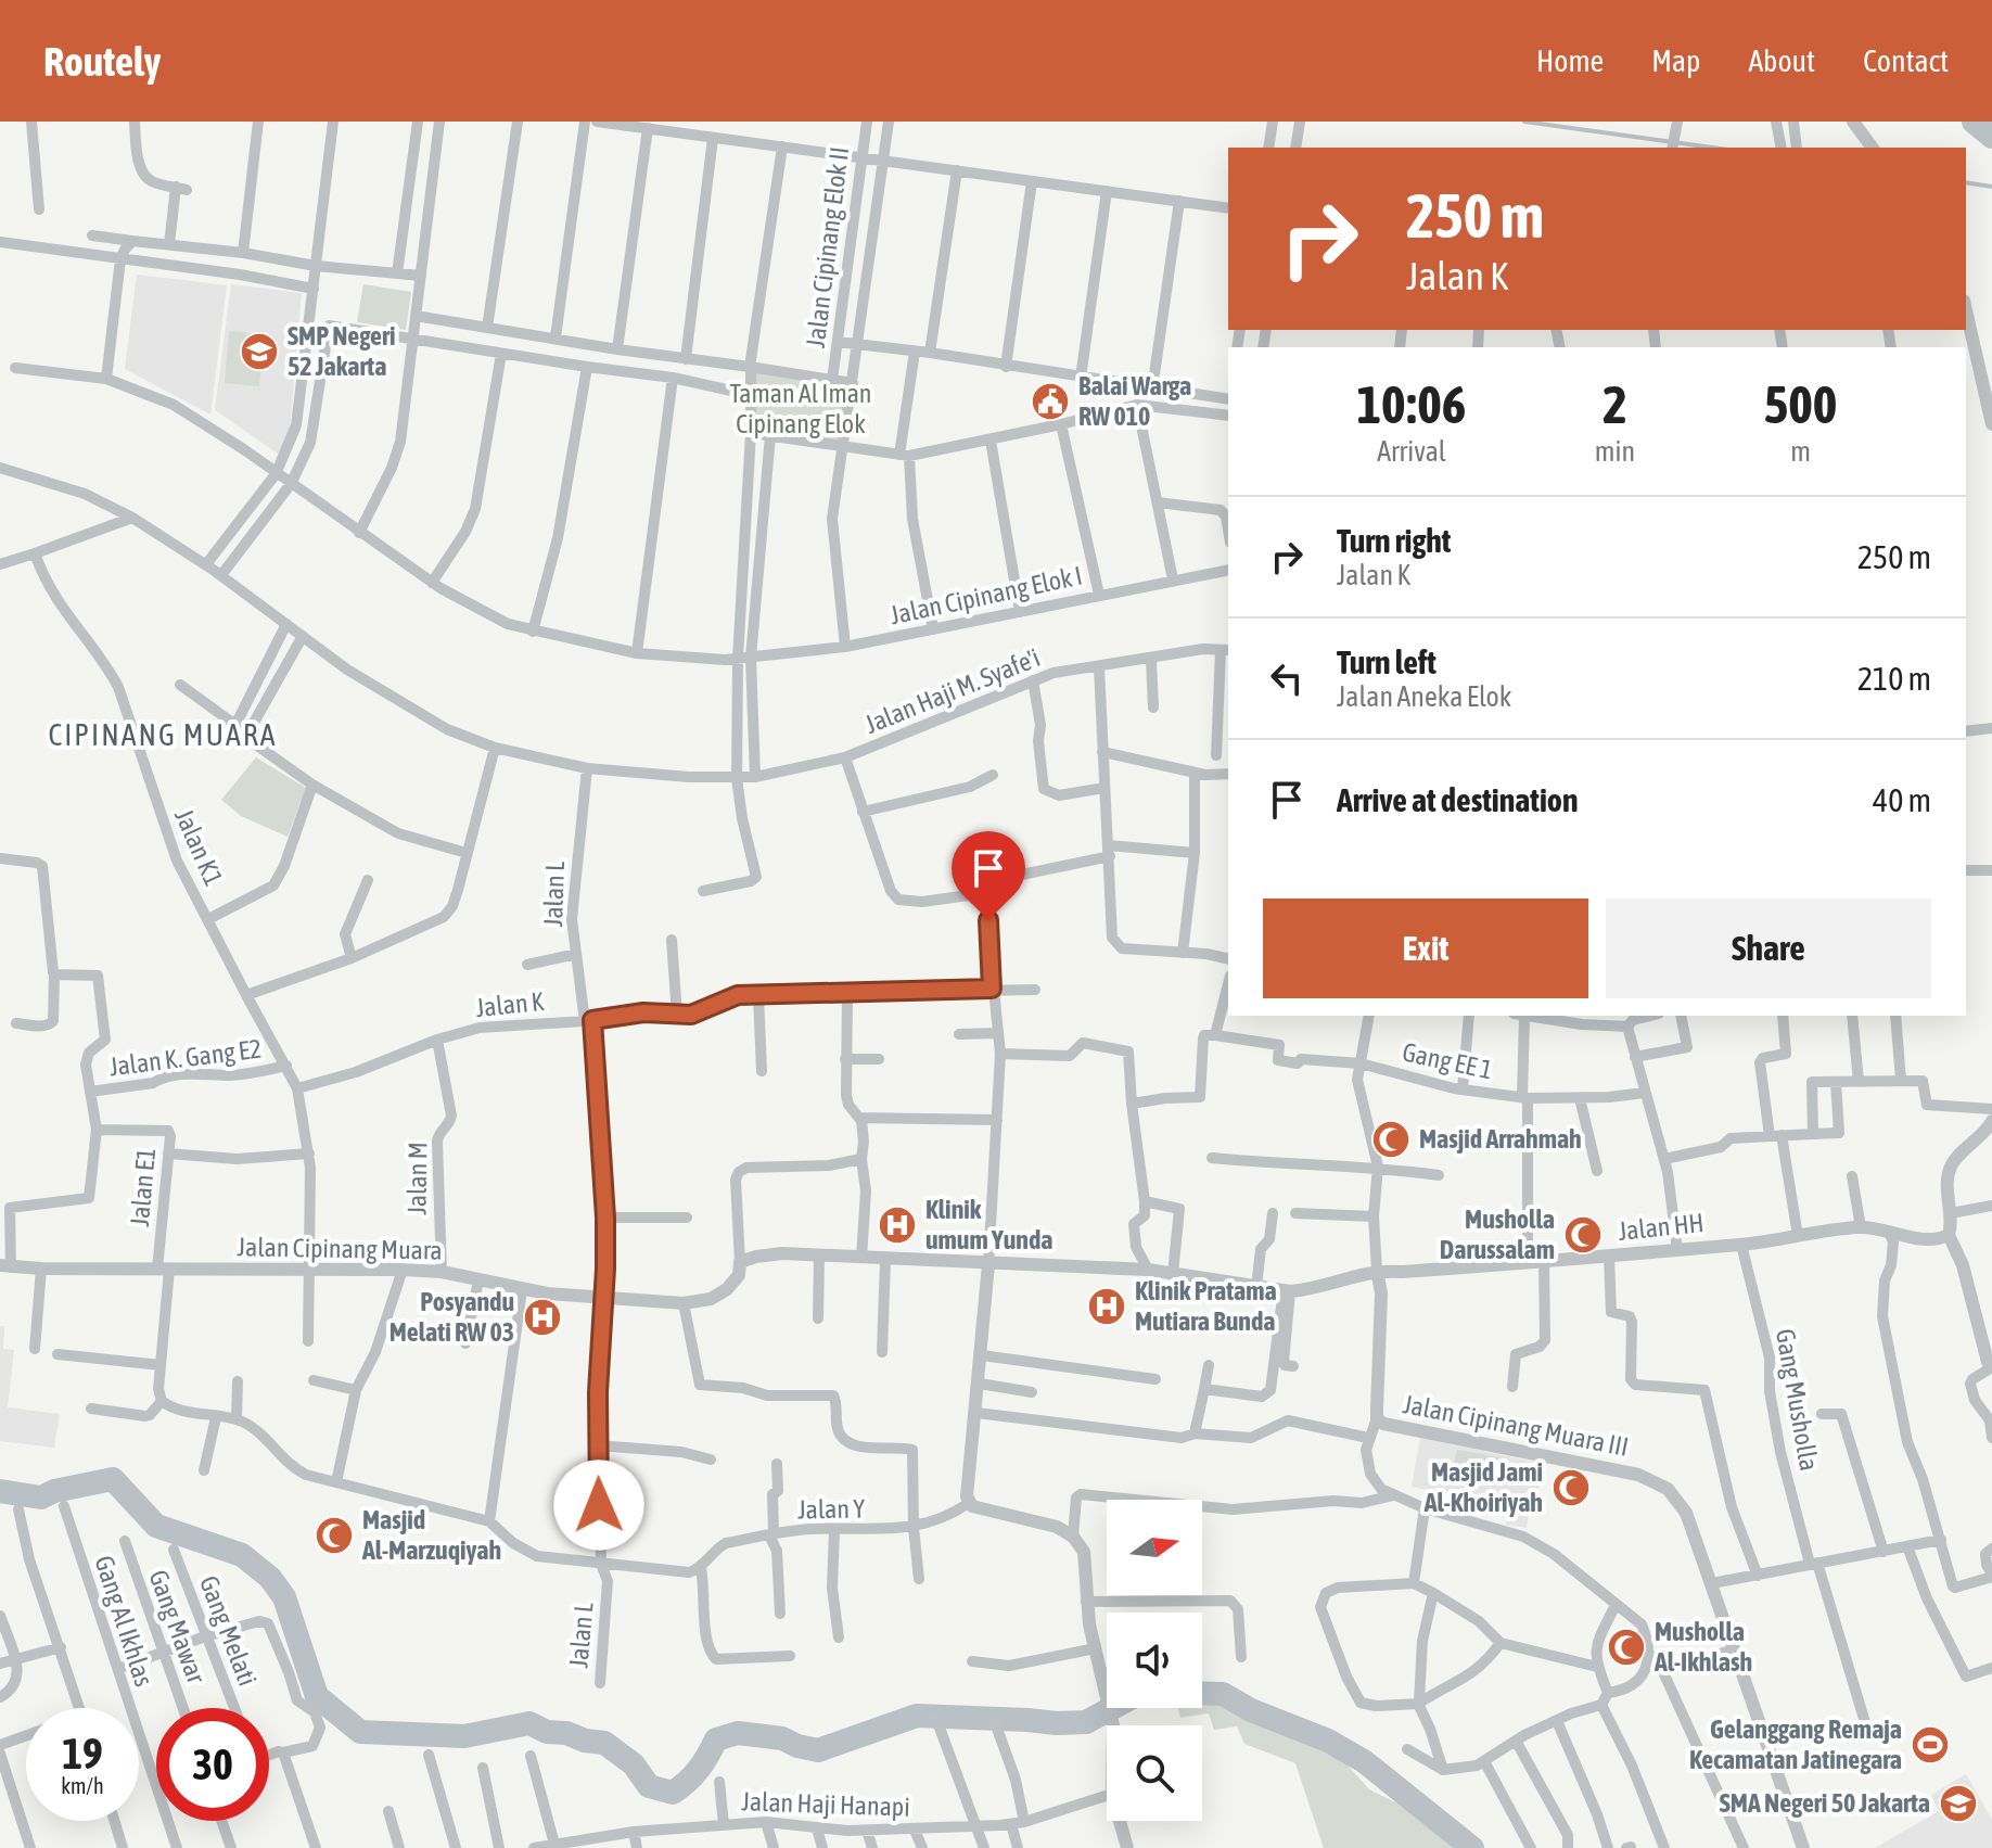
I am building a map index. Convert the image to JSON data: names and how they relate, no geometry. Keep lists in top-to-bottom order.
{
  "streets": {
    "street": [
      "Jalan Cipinang Elok II",
      "Jalan Cipinang Elok I",
      "Jalan Haji M. Syafe'i",
      "Jalan K1",
      "Jalan L",
      "Jalan K",
      "Jalan K. Gang E2",
      "Gang EE 1",
      "Jalan M",
      "Jalan E1",
      "Jalan HH",
      "Jalan Cipinang Muara",
      "Gang Musholla",
      "Jalan Cipinang Muara III",
      "Jalan Y",
      "Gang Al Ikhlas",
      "Gang Mawar",
      "Gang Melati",
      "Jalan Haji Hanapi"
    ]
  },
  "crossings": [
    ["Jalan Cipinang Elok II", "Jalan Cipinang Elok I"],
    ["Jalan Haji M. Syafe'i", "Jalan L"],
    ["Jalan K1", "Jalan K"],
    ["Jalan K1", "Jalan K. Gang E2"],
    ["Jalan K1", "Jalan Cipinang Muara"],
    ["Jalan L", "Jalan K"],
    ["Jalan L", "Jalan Cipinang Muara"],
    ["Jalan K", "Jalan M"],
    ["Jalan M", "Jalan Cipinang Muara"],
    ["Jalan E1", "Jalan Cipinang Muara"],
    ["Jalan HH", "Gang Musholla"],
    ["Jalan HH", "Jalan Cipinang Muara III"]
  ],
  "districts": ["CIPINANG MUARA"],
  "parks": ["Taman Al Iman Cipinang Elok"],
  "places": {
    "school or university": ["SMP Negeri 52 Jakarta", "SMA Negeri 50 Jakarta"],
    "public building": ["Balai Warga RW 010"],
    "mosque": [
      "Masjid Arrahmah",
      "Musholla Darussalam",
      "Masjid Jami Al-Khoiriyah",
      "Masjid Al-Marzuqiyah",
      "Musholla Al-Ikhlash"
    ],
    "hospital": ["Klinik umum Yunda", "Klinik Pratama Mutiara Bunda", "Posyandu Melati RW 03"],
    "sports": ["Gelanggang Remaja Kecamatan Jatinegara"]
  },
  "north": "right",
  "page": {
    "header": "Routely",
    "nav": [
      "Home",
      "Map",
      "About",
      "Contact"
    ],
    "turn": ["250 m", "Jalan K"],
    "eta": [
      "10:06",
      "Arrival",
      "2",
      "min",
      "500",
      "m"
    ],
    "list": [
      {
        "name": "Turn right",
        "note": "Jalan K",
        "value": "250 m"
      },
      {
        "name": "Turn left",
        "note": "Jalan Aneka Elok",
        "value": "210 m"
      },
      {
        "name": "Arrive at destination",
        "value": "40 m"
      }
    ],
    "buttons": ["Exit", "Share"],
    "speed": "19 km/h",
    "limit": "30"
  }
}
